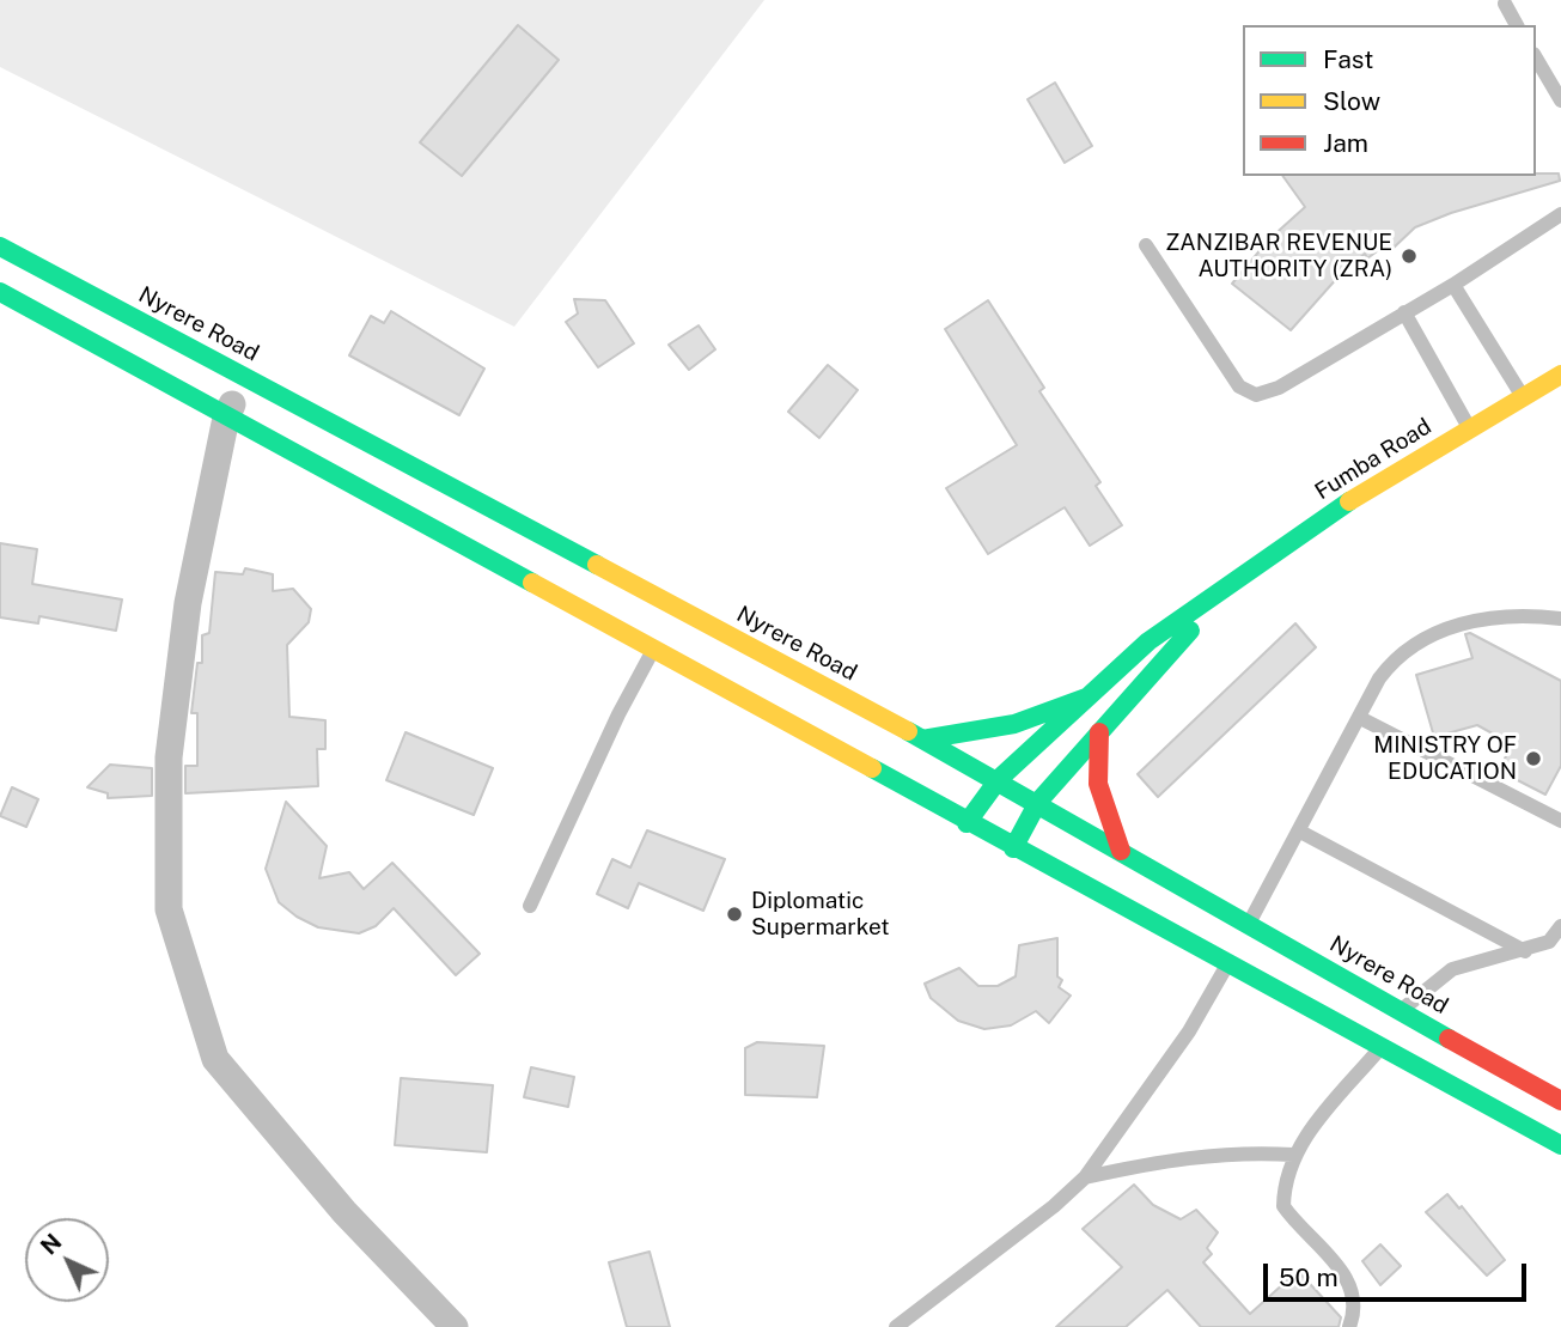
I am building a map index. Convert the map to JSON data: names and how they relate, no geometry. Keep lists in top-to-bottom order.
{
  "streets": {
    "main road": ["Nyrere Road", "Fumba Road"]
  },
  "crossings": [
    ["Nyrere Road", "Fumba Road"]
  ],
  "places": ["ZANZIBAR REVENUE AUTHORITY (ZRA)", "MINISTRY OF EDUCATION", "Diplomatic Supermarket"],
  "legend": ["Fast", "Slow", "Jam"],
  "scale_bar": "50 m",
  "north": "top left"
}
